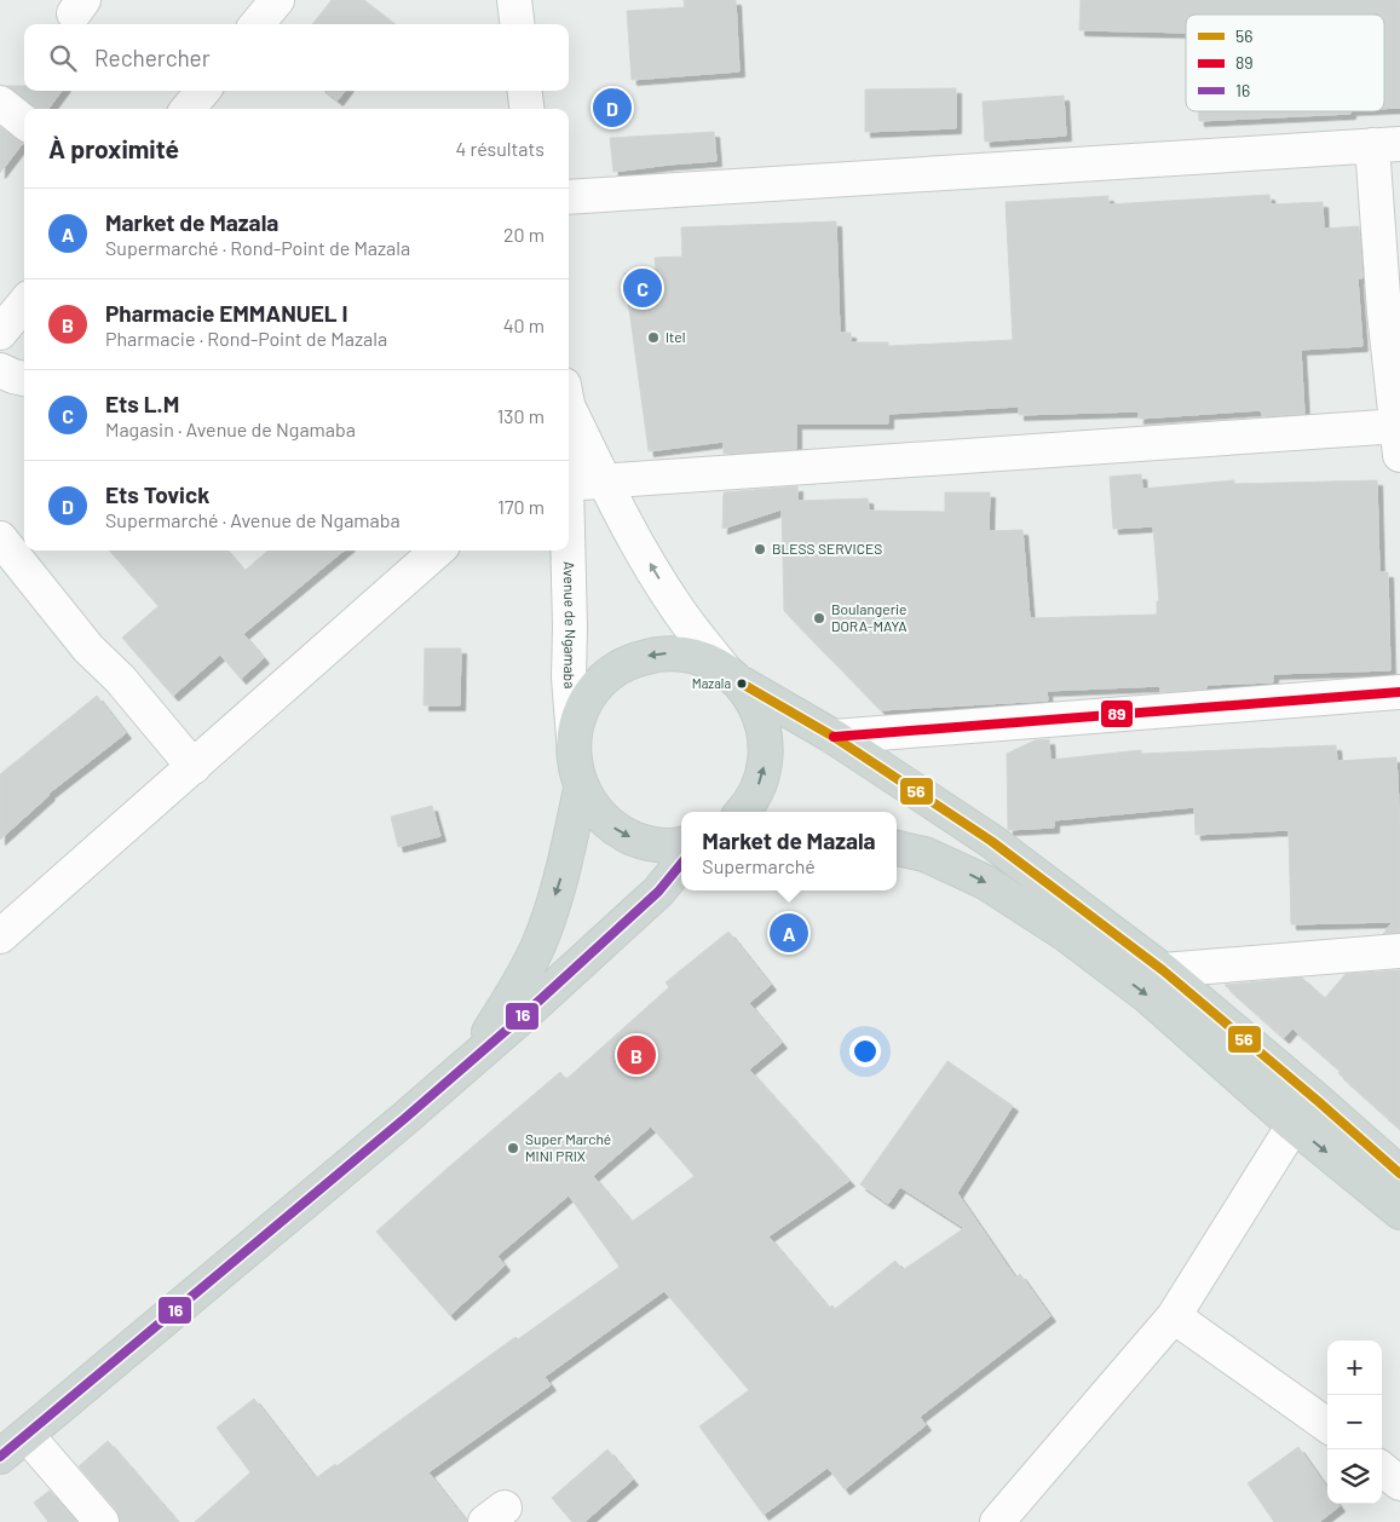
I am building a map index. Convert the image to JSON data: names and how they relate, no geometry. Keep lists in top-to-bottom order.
{
  "streets": {
    "street": ["Avenue de Ngamaba"]
  },
  "one_way": ["Avenue de Ngamaba"],
  "places": [
    "Itel",
    "BLESS SERVICES",
    "Boulangerie DORA-MAYA",
    "Mazala",
    "Super Marché MINI PRIX"
  ],
  "lines": ["transit line 56", "transit line 89", "transit line 16"],
  "legend": ["56", "89", "16"],
  "page": {
    "search": "Rechercher",
    "pins": [
      "D",
      "C",
      "A",
      "B"
    ],
    "heading": ["À proximité", "4 résultats"],
    "list": [
      {
        "mark": "A",
        "name": "Market de Mazala",
        "note": "Supermarché · Rond-Point de Mazala",
        "value": "20 m"
      },
      {
        "mark": "B",
        "name": "Pharmacie EMMANUEL I",
        "note": "Pharmacie · Rond-Point de Mazala",
        "value": "40 m"
      },
      {
        "mark": "C",
        "name": "Ets L.M",
        "note": "Magasin · Avenue de Ngamaba",
        "value": "130 m"
      },
      {
        "mark": "D",
        "name": "Ets Tovick",
        "note": "Supermarché · Avenue de Ngamaba",
        "value": "170 m"
      }
    ],
    "popup": ["Market de Mazala", "Supermarché"],
    "map_buttons": ["+", "−"]
  }
}
